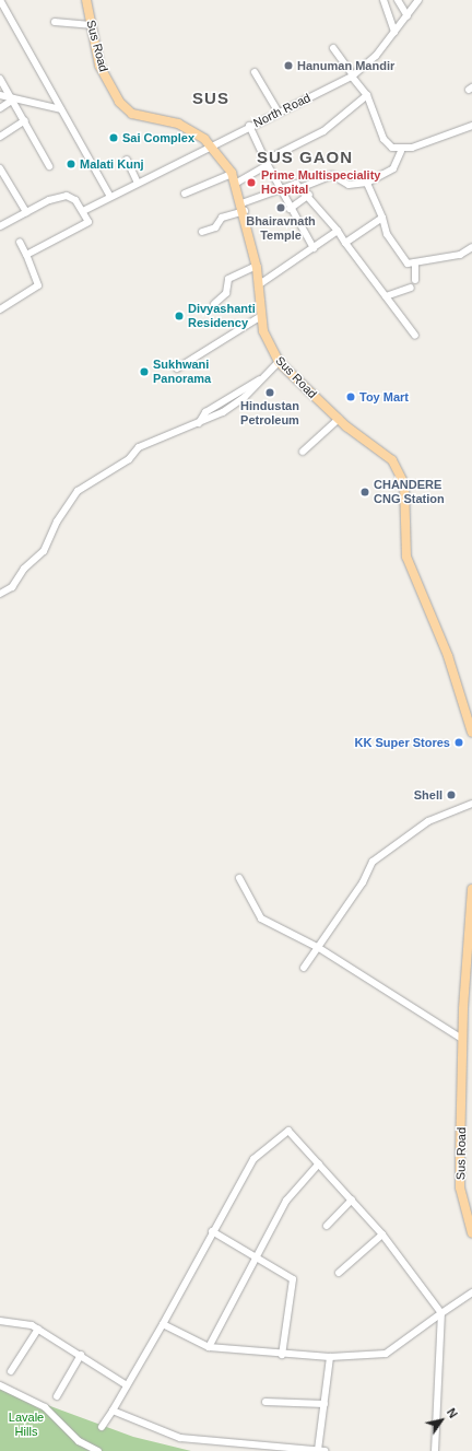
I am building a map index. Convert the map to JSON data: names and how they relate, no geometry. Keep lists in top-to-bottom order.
{
  "streets": {
    "main road": ["Sus Road"],
    "street": ["North Road"]
  },
  "crossings": [
    ["Sus Road", "North Road"]
  ],
  "districts": ["SUS", "SUS GAON"],
  "parks": ["Lavale Hills"],
  "places": [
    "Hanuman Mandir",
    "Sai Complex",
    "Malati Kunj",
    "Prime Multispeciality Hospital",
    "Bhairavnath Temple",
    "Divyashanti Residency",
    "Sukhwani Panorama",
    "Hindustan Petroleum",
    "Toy Mart",
    "CHANDERE CNG Station",
    "KK Super Stores",
    "Shell"
  ],
  "north": "top right"
}
